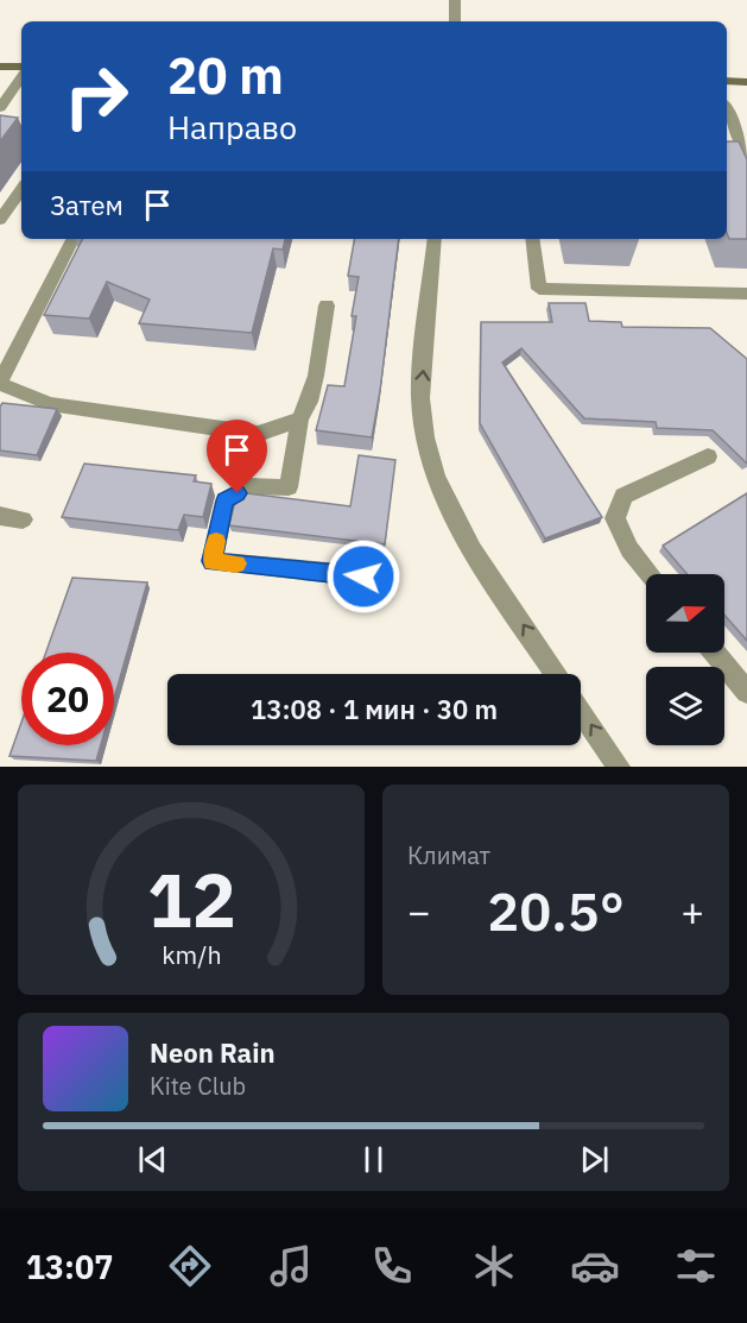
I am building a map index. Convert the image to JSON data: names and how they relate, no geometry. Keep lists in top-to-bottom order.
{
  "north": "right",
  "page": {
    "turn": ["20 m", "Направо"],
    "then": "Затем",
    "limit": "20",
    "trip": "13:08 · 1 мин · 30 m",
    "tile": "Климат",
    "heat": ["−", "20.5°", "+"],
    "song": ["Neon Rain", "Kite Club"],
    "tabs": "13:07",
    "gauge": ["12", "km/h"]
  }
}
